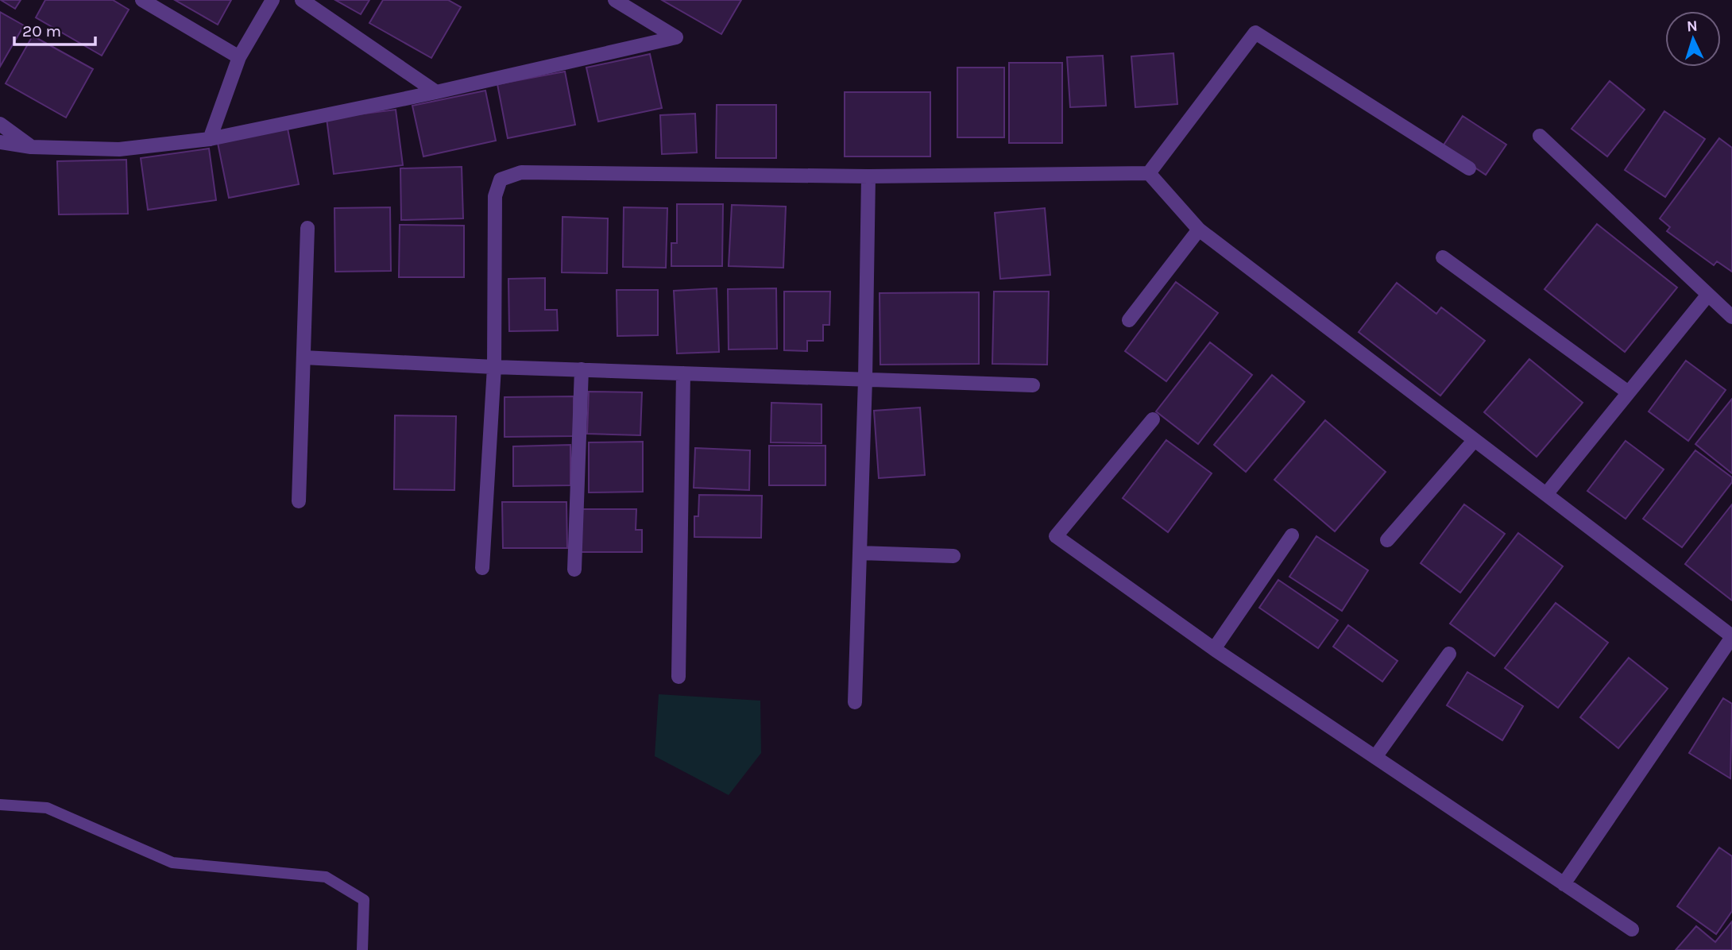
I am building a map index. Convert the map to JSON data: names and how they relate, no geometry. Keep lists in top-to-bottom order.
{
  "scale_bar": "20 m",
  "north": "top"
}
